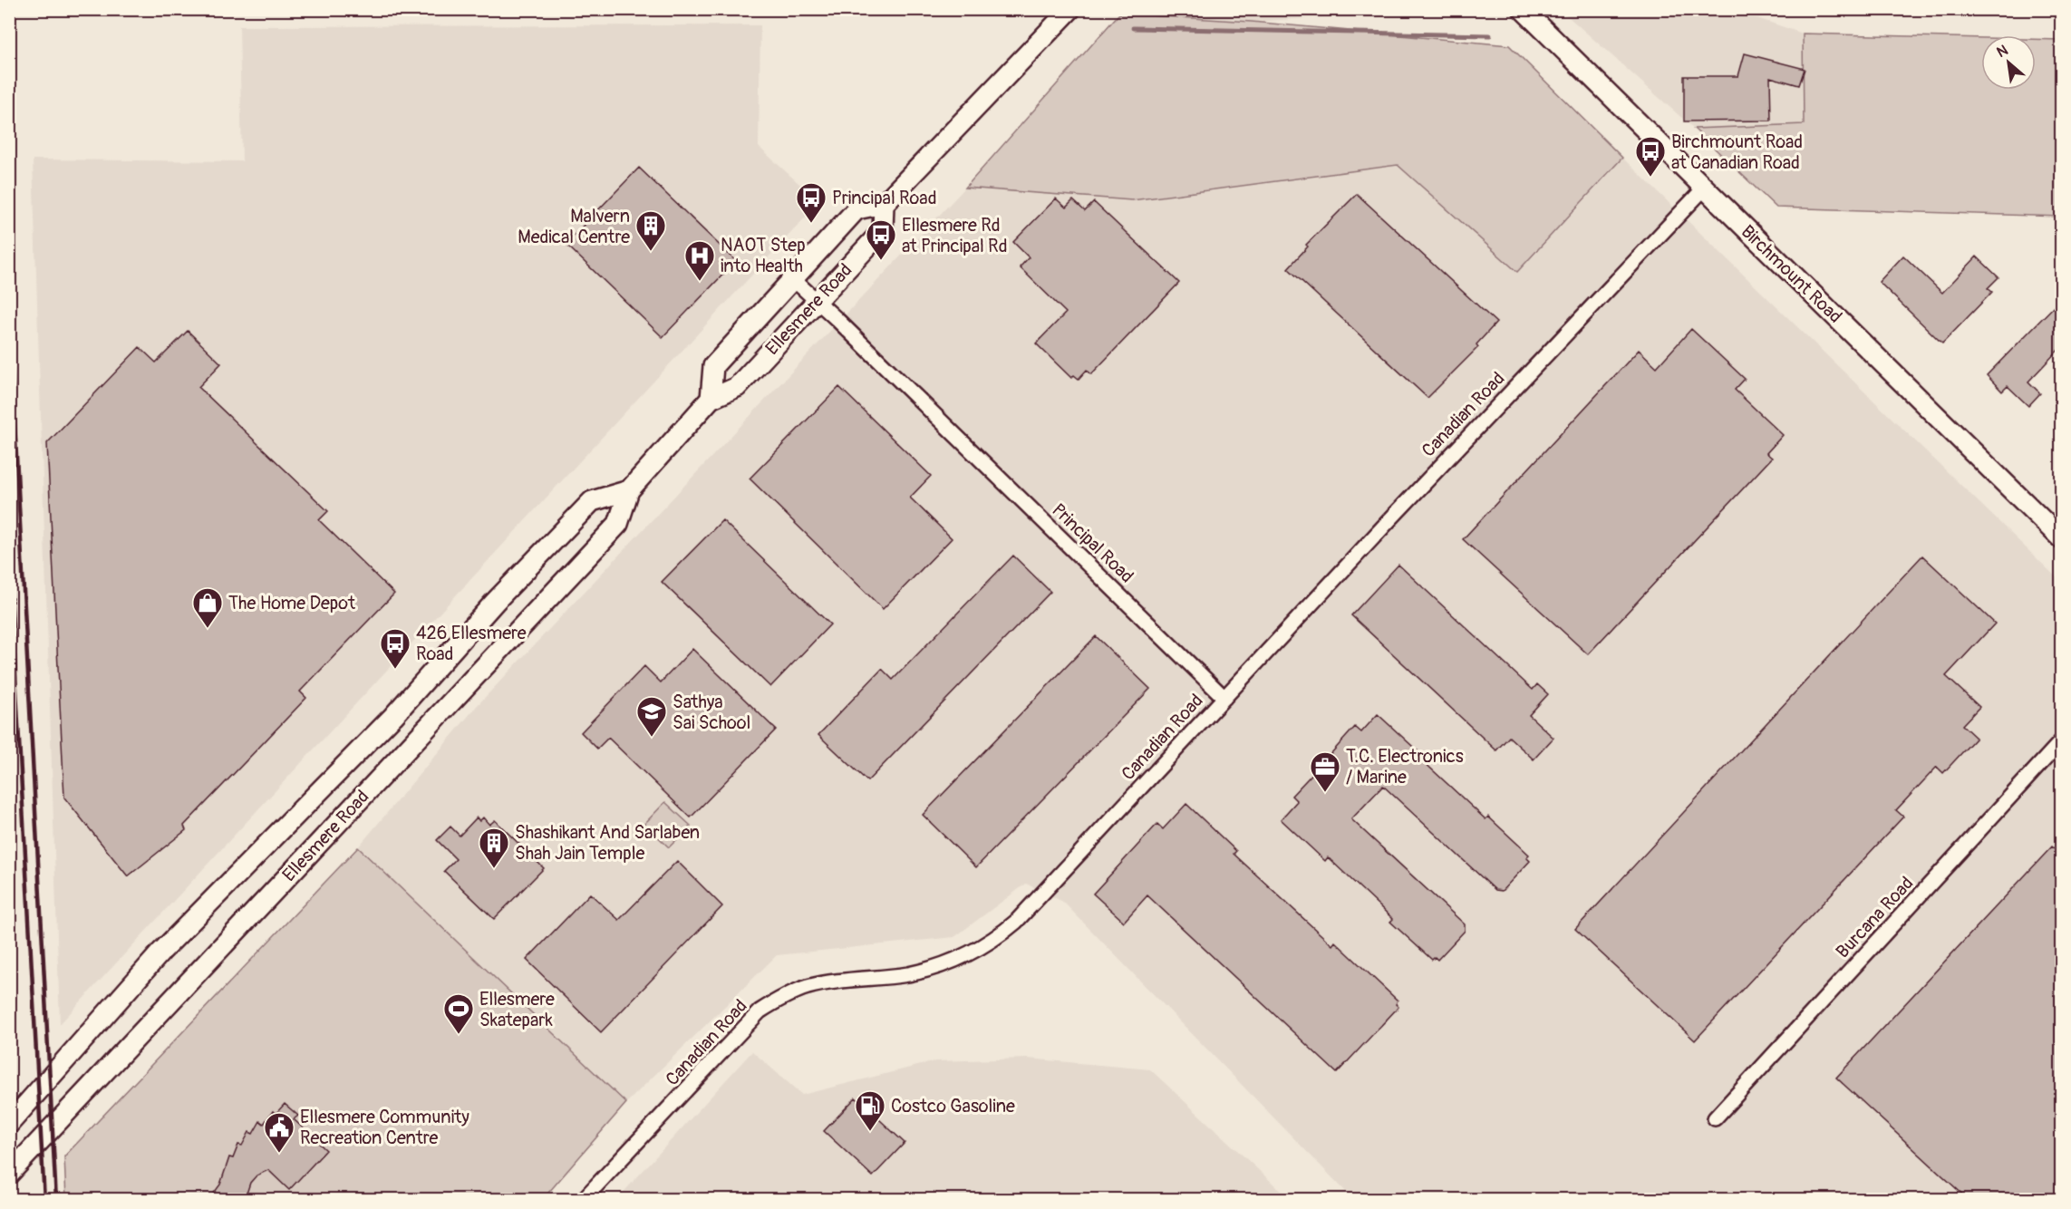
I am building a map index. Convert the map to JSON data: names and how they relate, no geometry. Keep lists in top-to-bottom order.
{
  "streets": {
    "main road": ["Birchmount Road", "Ellesmere Road"],
    "street": ["Canadian Road", "Principal Road", "Burcana Road"]
  },
  "crossings": [
    ["Birchmount Road", "Canadian Road"],
    ["Ellesmere Road", "Principal Road"],
    ["Canadian Road", "Principal Road"]
  ],
  "places": {
    "bus stop": [
      "Birchmount Road at Canadian Road",
      "Principal Road",
      "Ellesmere Rd at Principal Rd",
      "426 Ellesmere Road"
    ],
    "building": ["Malvern Medical Centre", "Shashikant And Sarlaben Shah Jain Temple"],
    "hospital": ["NAOT Step into Health"],
    "shop": ["The Home Depot"],
    "school or university": ["Sathya Sai School"],
    "office": ["T.C. Electronics / Marine"],
    "sports": ["Ellesmere Skatepark"],
    "fuel station": ["Costco Gasoline"],
    "public building": ["Ellesmere Community Recreation Centre"]
  },
  "north": "top left"
}
